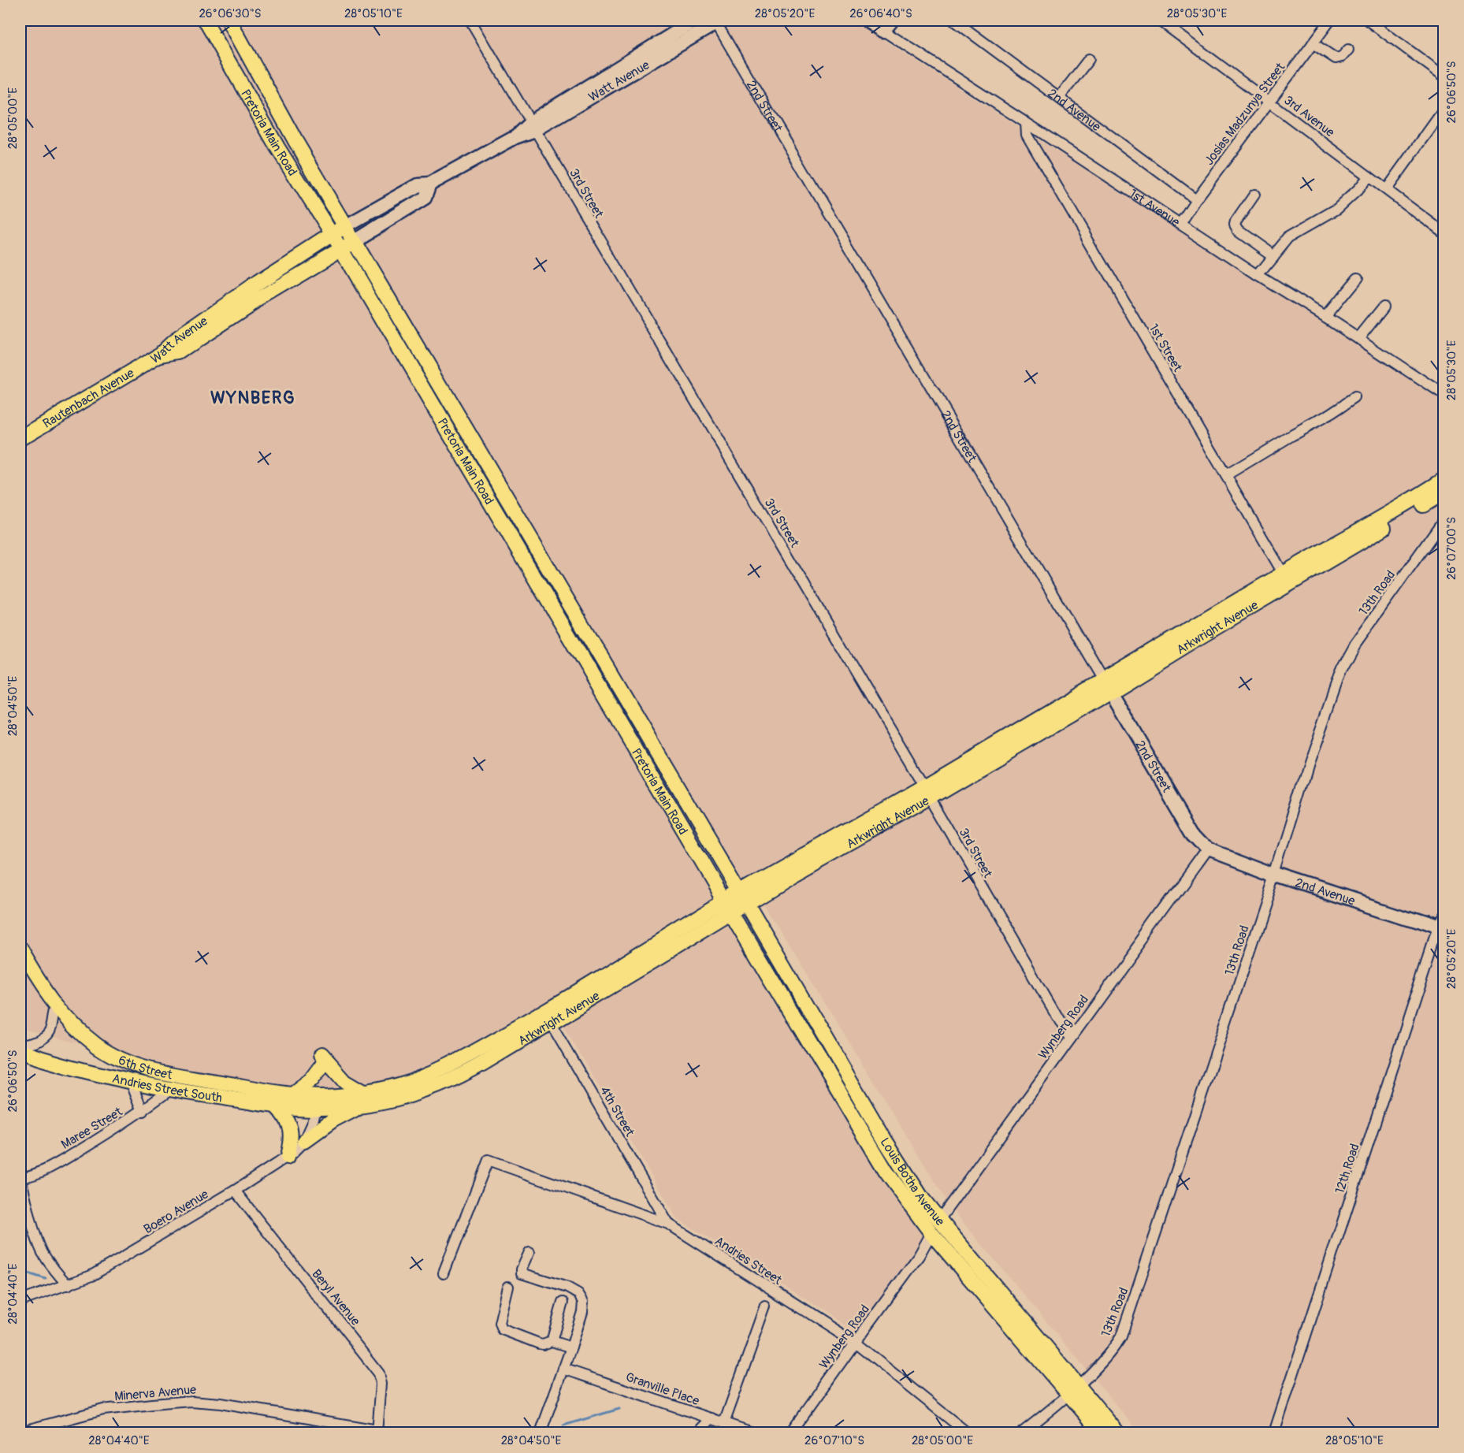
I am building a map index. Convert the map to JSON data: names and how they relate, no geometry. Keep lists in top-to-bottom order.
{
  "streets": {
    "main road": [
      "Watt Avenue",
      "Pretoria Main Road",
      "Rautenbach Avenue",
      "Arkwright Avenue",
      "6th Street",
      "Andries Street South",
      "Louis Botha Avenue"
    ],
    "street": [
      "2nd Street",
      "2nd Avenue",
      "Josias Madzunya Street",
      "3rd Avenue",
      "3rd Street",
      "1st Avenue",
      "1st Street",
      "13th Road",
      "Wynberg Road",
      "4th Street",
      "Maree Street",
      "12th Road",
      "Boero Avenue",
      "Andries Street",
      "Beryl Avenue",
      "Granville Place",
      "Minerva Avenue"
    ]
  },
  "crossings": [
    ["Watt Avenue", "2nd Street"],
    ["Watt Avenue", "Pretoria Main Road"],
    ["Watt Avenue", "3rd Street"],
    ["Watt Avenue", "Rautenbach Avenue"],
    ["2nd Street", "2nd Avenue"],
    ["2nd Street", "Arkwright Avenue"],
    ["2nd Street", "Wynberg Road"],
    ["2nd Avenue", "Josias Madzunya Street"],
    ["2nd Avenue", "13th Road"],
    ["2nd Avenue", "Wynberg Road"],
    ["2nd Avenue", "12th Road"],
    ["Josias Madzunya Street", "3rd Avenue"],
    ["Josias Madzunya Street", "1st Avenue"],
    ["Pretoria Main Road", "Arkwright Avenue"],
    ["Pretoria Main Road", "Louis Botha Avenue"],
    ["3rd Street", "Arkwright Avenue"],
    ["3rd Street", "Wynberg Road"],
    ["1st Avenue", "1st Street"],
    ["1st Street", "Arkwright Avenue"],
    ["13th Road", "Louis Botha Avenue"],
    ["Arkwright Avenue", "6th Street"],
    ["Arkwright Avenue", "Andries Street South"],
    ["Arkwright Avenue", "4th Street"],
    ["Arkwright Avenue", "Louis Botha Avenue"],
    ["Arkwright Avenue", "Boero Avenue"],
    ["Wynberg Road", "Louis Botha Avenue"],
    ["Wynberg Road", "Andries Street"],
    ["6th Street", "Andries Street South"],
    ["6th Street", "Boero Avenue"],
    ["Andries Street South", "Maree Street"],
    ["Andries Street South", "Boero Avenue"],
    ["4th Street", "Andries Street"],
    ["Maree Street", "Boero Avenue"],
    ["Boero Avenue", "Beryl Avenue"],
    ["Beryl Avenue", "Minerva Avenue"]
  ],
  "districts": ["WYNBERG"],
  "coordinates": [
    "26°06'30\"S",
    "28°05'10\"E",
    "28°05'20\"E",
    "26°06'40\"S",
    "28°05'30\"E",
    "26°06'50\"S",
    "28°05'00\"E",
    "26°07'00\"S",
    "28°04'50\"E",
    "28°04'40\"E",
    "26°07'10\"S"
  ]
}
